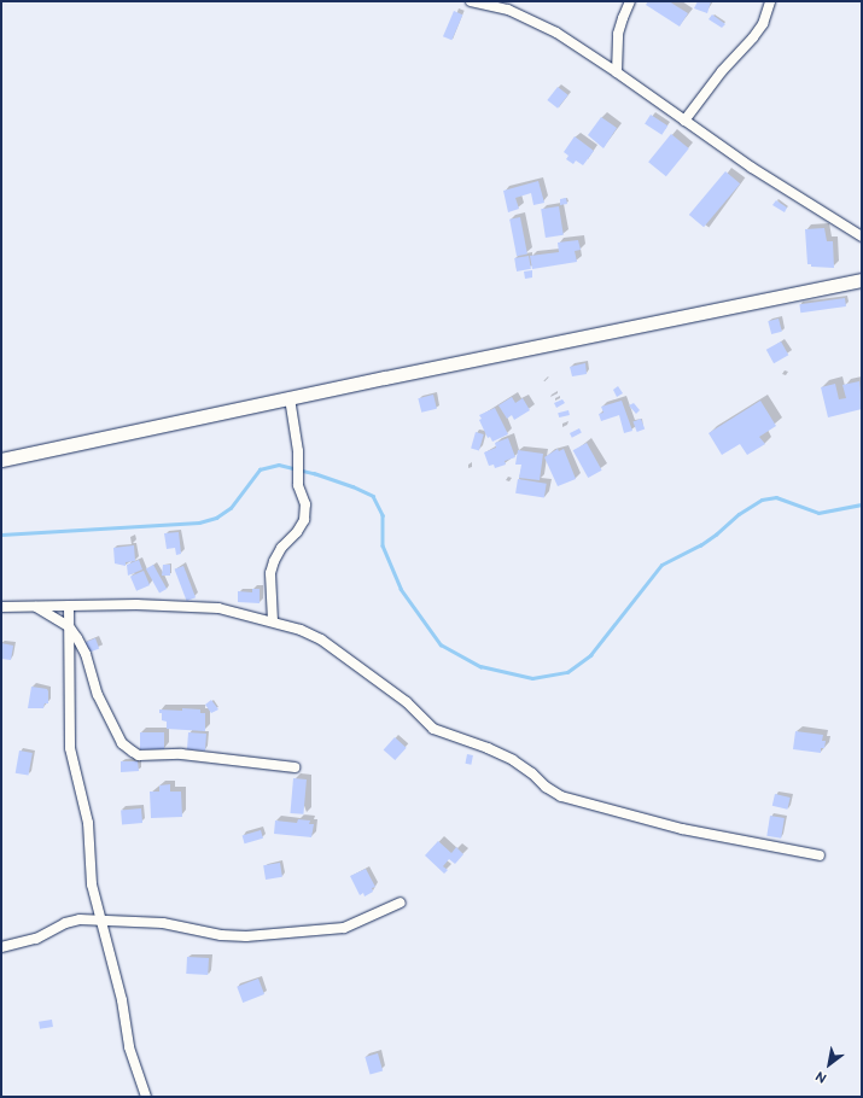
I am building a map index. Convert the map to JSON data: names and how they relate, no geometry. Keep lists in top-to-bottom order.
{
  "north": "bottom left"
}
